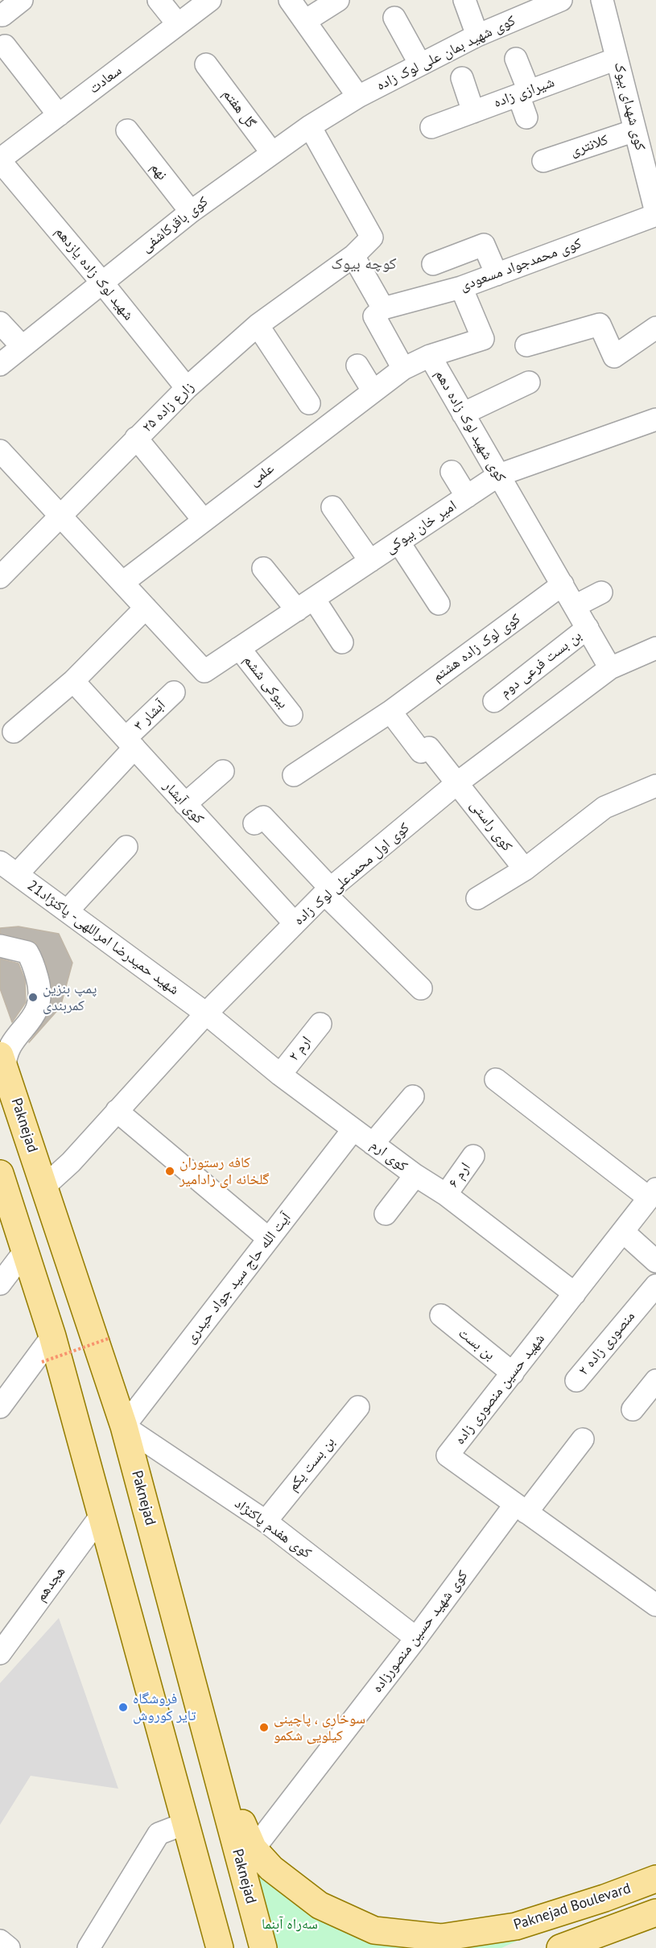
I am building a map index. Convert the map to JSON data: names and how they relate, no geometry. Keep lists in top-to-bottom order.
{
  "streets": {
    "main road": ["Paknejad", "Paknejad Boulevard"],
    "street": [
      "کوی شهید بمان علی لوک زاده",
      "سعادت",
      "شیرازی زاده",
      "کوی شهدای بیوک",
      "گل هفتم",
      "کلانتری",
      "نهم",
      "کوی باقرکاشفی",
      "کوی محمدجواد مسعودی",
      "شهید لوک زاده یازدهم",
      "زارع زاده ۲۵",
      "کوی شهید لوک زاده دهم",
      "علمی",
      "امیر خان بیوکی",
      "کوی لوک زاده هشتم",
      "بن بست فرعی دوم",
      "بیوکی ششم",
      "آبشار ۳",
      "کوی آبشار",
      "کوی راستی",
      "کوی اول محمدعلی لوک زاده",
      "شهید حمیدرضا امراللهی- پاکنژاد21",
      "ارم ۲",
      "کوی ارم",
      "ارم ۶",
      "آیت الله حاج سید جواد حیدری",
      "منصوری زاده ۲",
      "بن بست",
      "شهید حسین منصوری زاده",
      "بن بست یکم",
      "کوی هفدم پاکنژاد",
      "هجدهم",
      "کوی شهید حسین منصورزاده"
    ]
  },
  "crossings": [
    ["کوی شهید بمان علی لوک زاده", "کوی باقرکاشفی"],
    ["سعادت", "شهید لوک زاده یازدهم"],
    ["شیرازی زاده", "کوی شهدای بیوک"],
    ["کوی شهدای بیوک", "کلانتری"],
    ["کوی شهدای بیوک", "کوی محمدجواد مسعودی"],
    ["گل هفتم", "کوی باقرکاشفی"],
    ["نهم", "کوی باقرکاشفی"],
    ["کوی باقرکاشفی", "شهید لوک زاده یازدهم"],
    ["شهید لوک زاده یازدهم", "زارع زاده ۲۵"],
    ["کوی شهید لوک زاده دهم", "علمی"],
    ["کوی شهید لوک زاده دهم", "امیر خان بیوکی"],
    ["کوی شهید لوک زاده دهم", "کوی لوک زاده هشتم"],
    ["کوی شهید لوک زاده دهم", "بن بست فرعی دوم"],
    ["کوی شهید لوک زاده دهم", "کوی اول محمدعلی لوک زاده"],
    ["امیر خان بیوکی", "بیوکی ششم"],
    ["آبشار ۳", "کوی آبشار"],
    ["آبشار ۳", "شهید حمیدرضا امراللهی- پاکنژاد21"],
    ["کوی آبشار", "کوی اول محمدعلی لوک زاده"],
    ["کوی راستی", "کوی اول محمدعلی لوک زاده"],
    ["کوی اول محمدعلی لوک زاده", "شهید حمیدرضا امراللهی- پاکنژاد21"],
    ["کوی اول محمدعلی لوک زاده", "Paknejad"],
    ["کوی اول محمدعلی لوک زاده", "کوی ارم"],
    ["شهید حمیدرضا امراللهی- پاکنژاد21", "کوی ارم"],
    ["ارم ۲", "کوی ارم"],
    ["Paknejad", "آیت الله حاج سید جواد حیدری"],
    ["Paknejad", "کوی هفدم پاکنژاد"],
    ["Paknejad", "Paknejad Boulevard"],
    ["کوی ارم", "ارم ۶"],
    ["کوی ارم", "آیت الله حاج سید جواد حیدری"],
    ["کوی ارم", "شهید حسین منصوری زاده"],
    ["آیت الله حاج سید جواد حیدری", "کوی هفدم پاکنژاد"],
    ["بن بست", "شهید حسین منصوری زاده"],
    ["شهید حسین منصوری زاده", "کوی شهید حسین منصورزاده"],
    ["بن بست یکم", "کوی هفدم پاکنژاد"],
    ["کوی هفدم پاکنژاد", "کوی شهید حسین منصورزاده"],
    ["کوی شهید حسین منصورزاده", "Paknejad Boulevard"]
  ],
  "districts": ["کوچه بیوک"],
  "parks": ["سه‌راه آبنما"],
  "places": [
    "پمپ بنزین کمربندی",
    "کافه رستوران گلخانه ای رادامیر",
    "فروشگاه تایر کوروش",
    "سوخاری ، پاچینی کیلویی شکمو"
  ]
}
